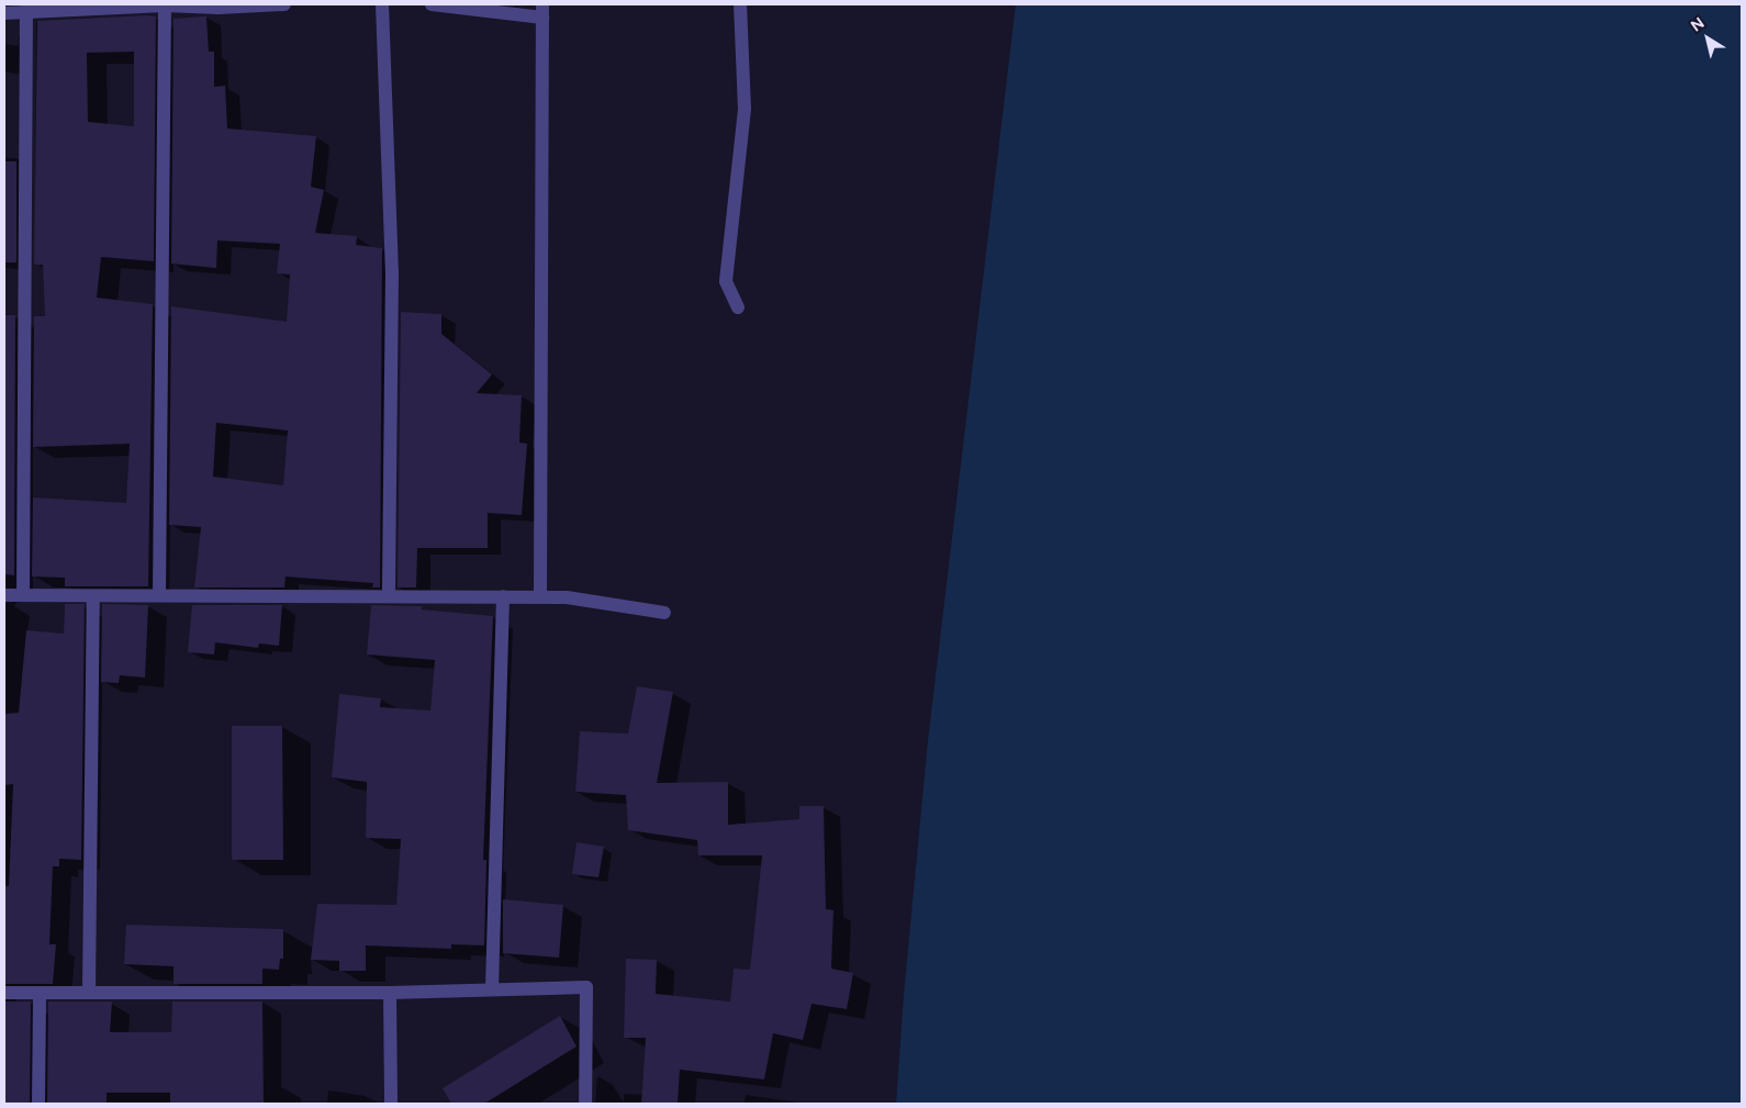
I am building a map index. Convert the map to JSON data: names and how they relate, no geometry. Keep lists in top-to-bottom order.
{
  "north": "top left"
}
